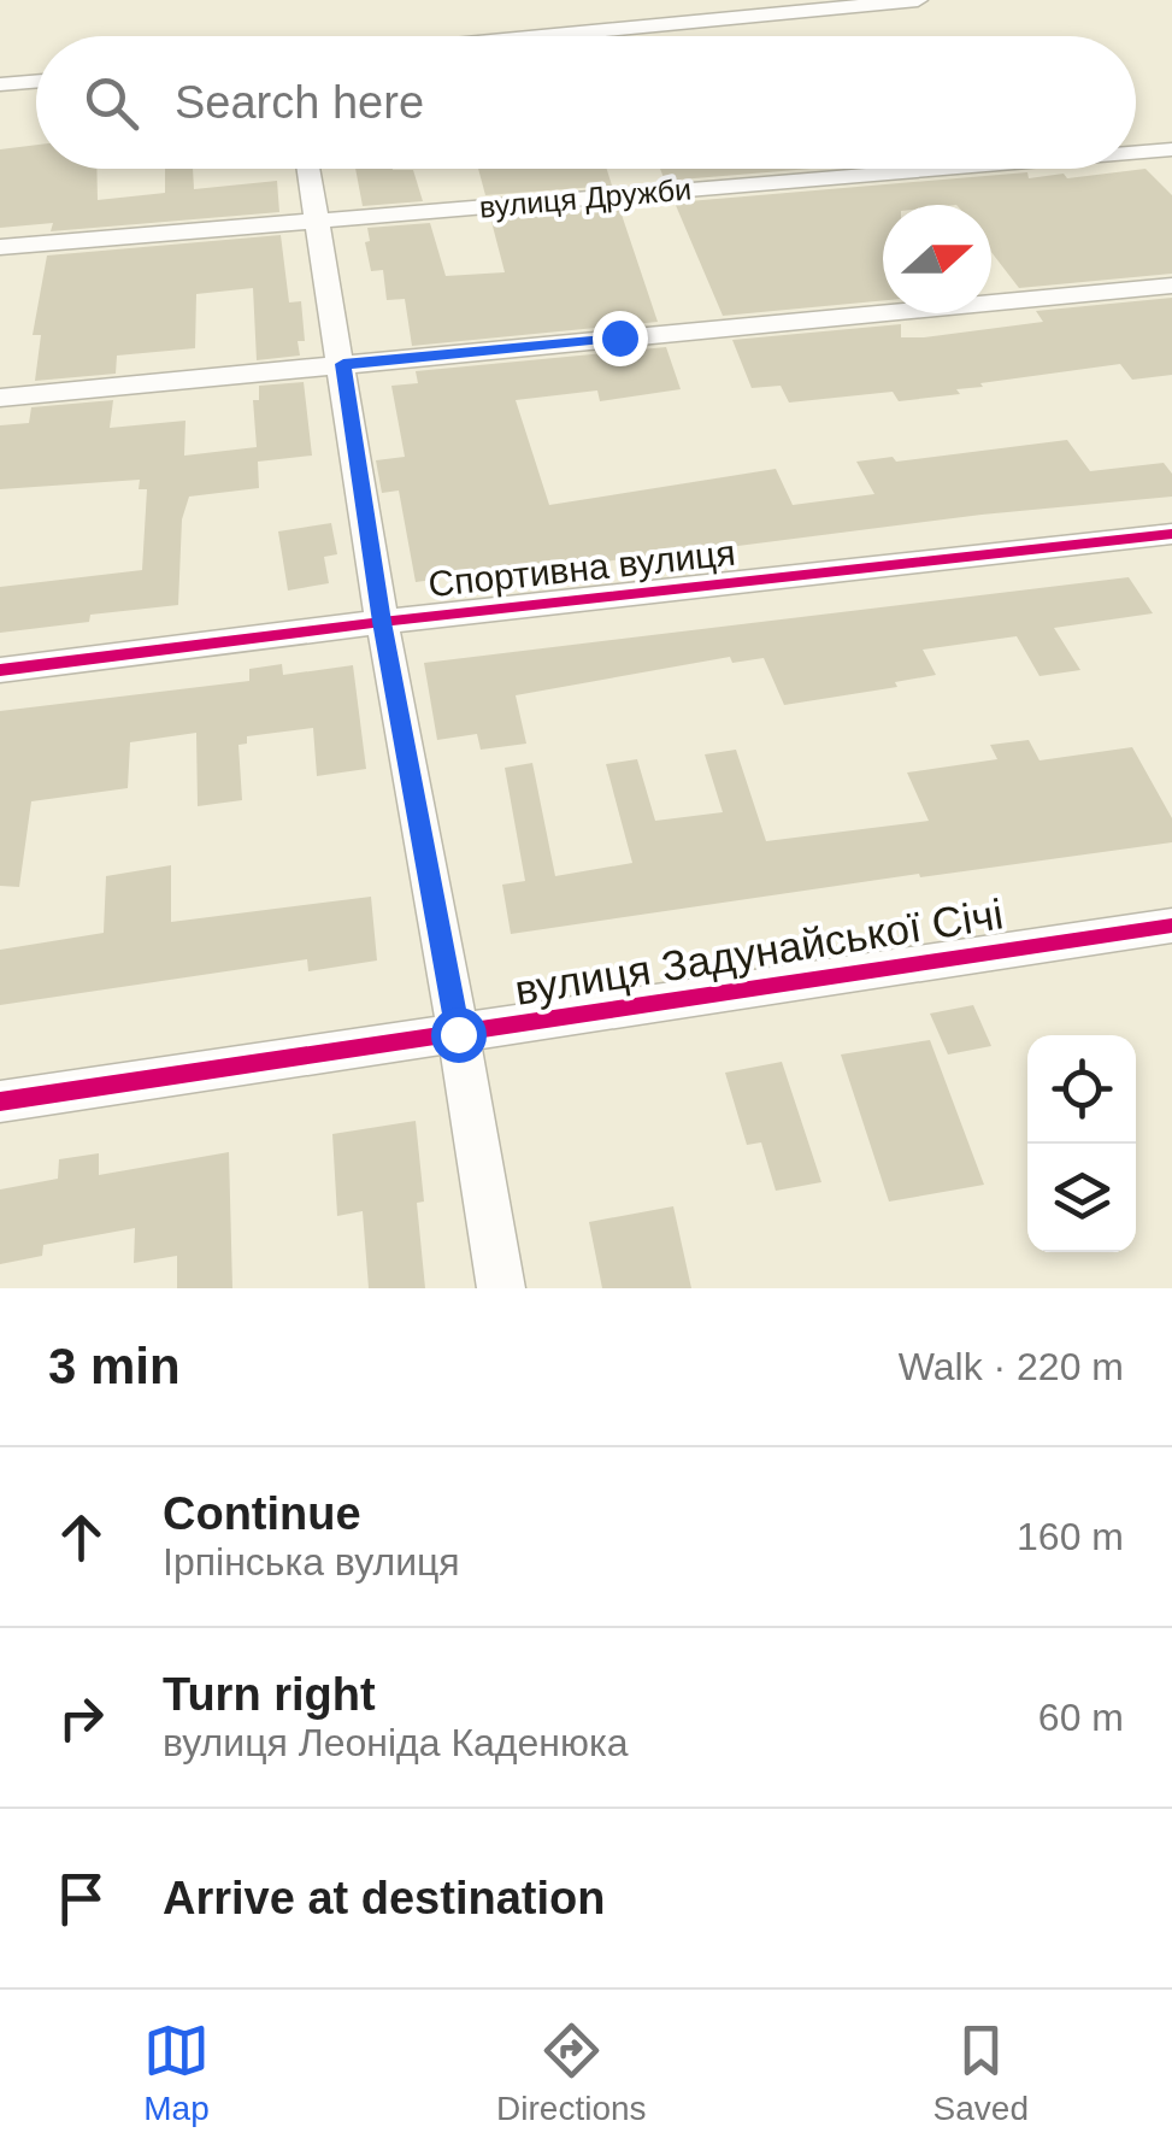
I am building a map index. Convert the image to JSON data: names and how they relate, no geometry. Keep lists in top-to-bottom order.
{
  "streets": {
    "street": ["вулиця Дружби", "Спортивна вулиця", "вулиця Задунайської Січі"]
  },
  "north": "right",
  "page": {
    "search": "Search here",
    "heading": ["3 min", "Walk · 220 m"],
    "list": [
      ["Continue", "Ірпінська вулиця", "160 m"],
      ["Turn right", "вулиця Леоніда Каденюка", "60 m"],
      "Arrive at destination"
    ],
    "nav": ["Map", "Directions", "Saved"]
  }
}
